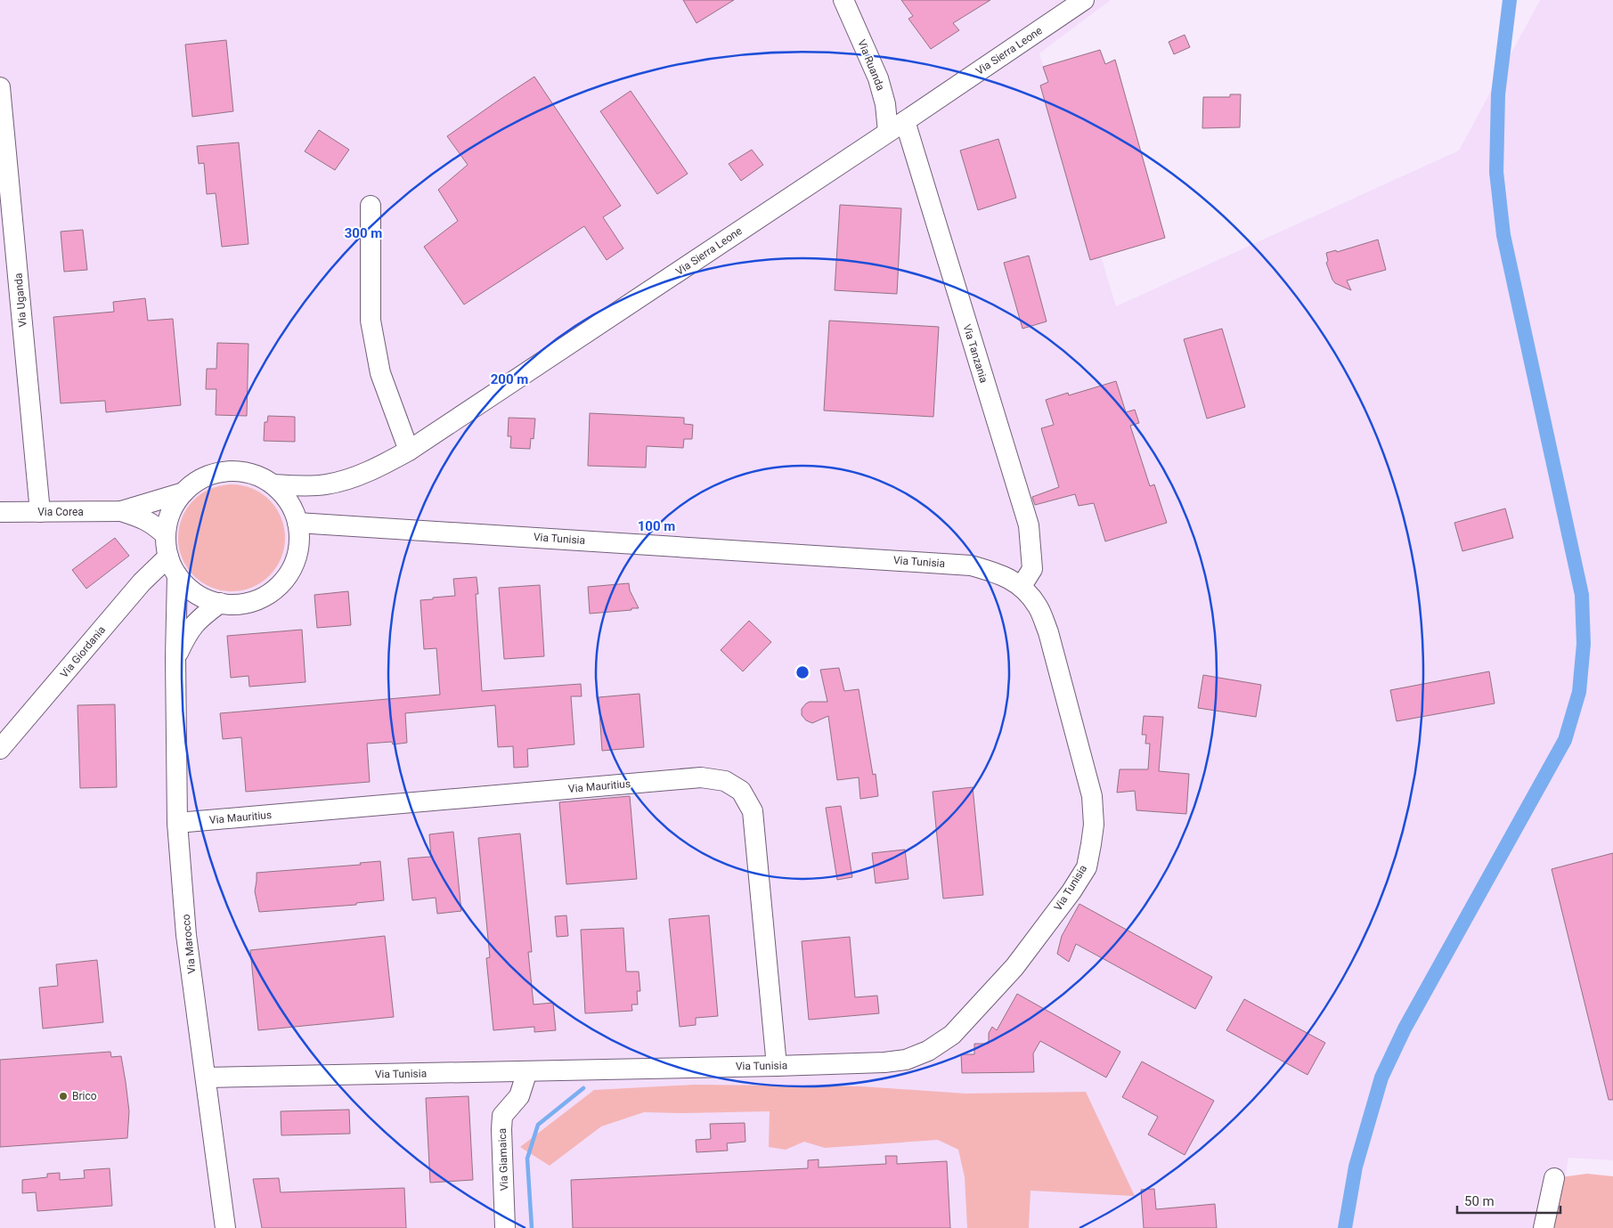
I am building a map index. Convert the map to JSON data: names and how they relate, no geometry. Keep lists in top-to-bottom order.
{
  "streets": {
    "street": [
      "Via Sierra Leone",
      "Via Ruanda",
      "Via Uganda",
      "Via Tanzania",
      "Via Corea",
      "Via Tunisia",
      "Via Giordania",
      "Via Mauritius",
      "Via Marocco",
      "Via Giamaica"
    ]
  },
  "crossings": [
    ["Via Sierra Leone", "Via Ruanda"],
    ["Via Sierra Leone", "Via Tanzania"],
    ["Via Sierra Leone", "Via Tunisia"],
    ["Via Sierra Leone", "Via Giordania"],
    ["Via Sierra Leone", "Via Marocco"],
    ["Via Uganda", "Via Corea"],
    ["Via Tanzania", "Via Tunisia"],
    ["Via Tunisia", "Via Giordania"],
    ["Via Tunisia", "Via Mauritius"],
    ["Via Tunisia", "Via Marocco"],
    ["Via Tunisia", "Via Giamaica"],
    ["Via Giordania", "Via Marocco"],
    ["Via Mauritius", "Via Marocco"]
  ],
  "places": ["Brico"],
  "scale_bar": "50 m",
  "rings": ["300 m", "200 m", "100 m"]
}
